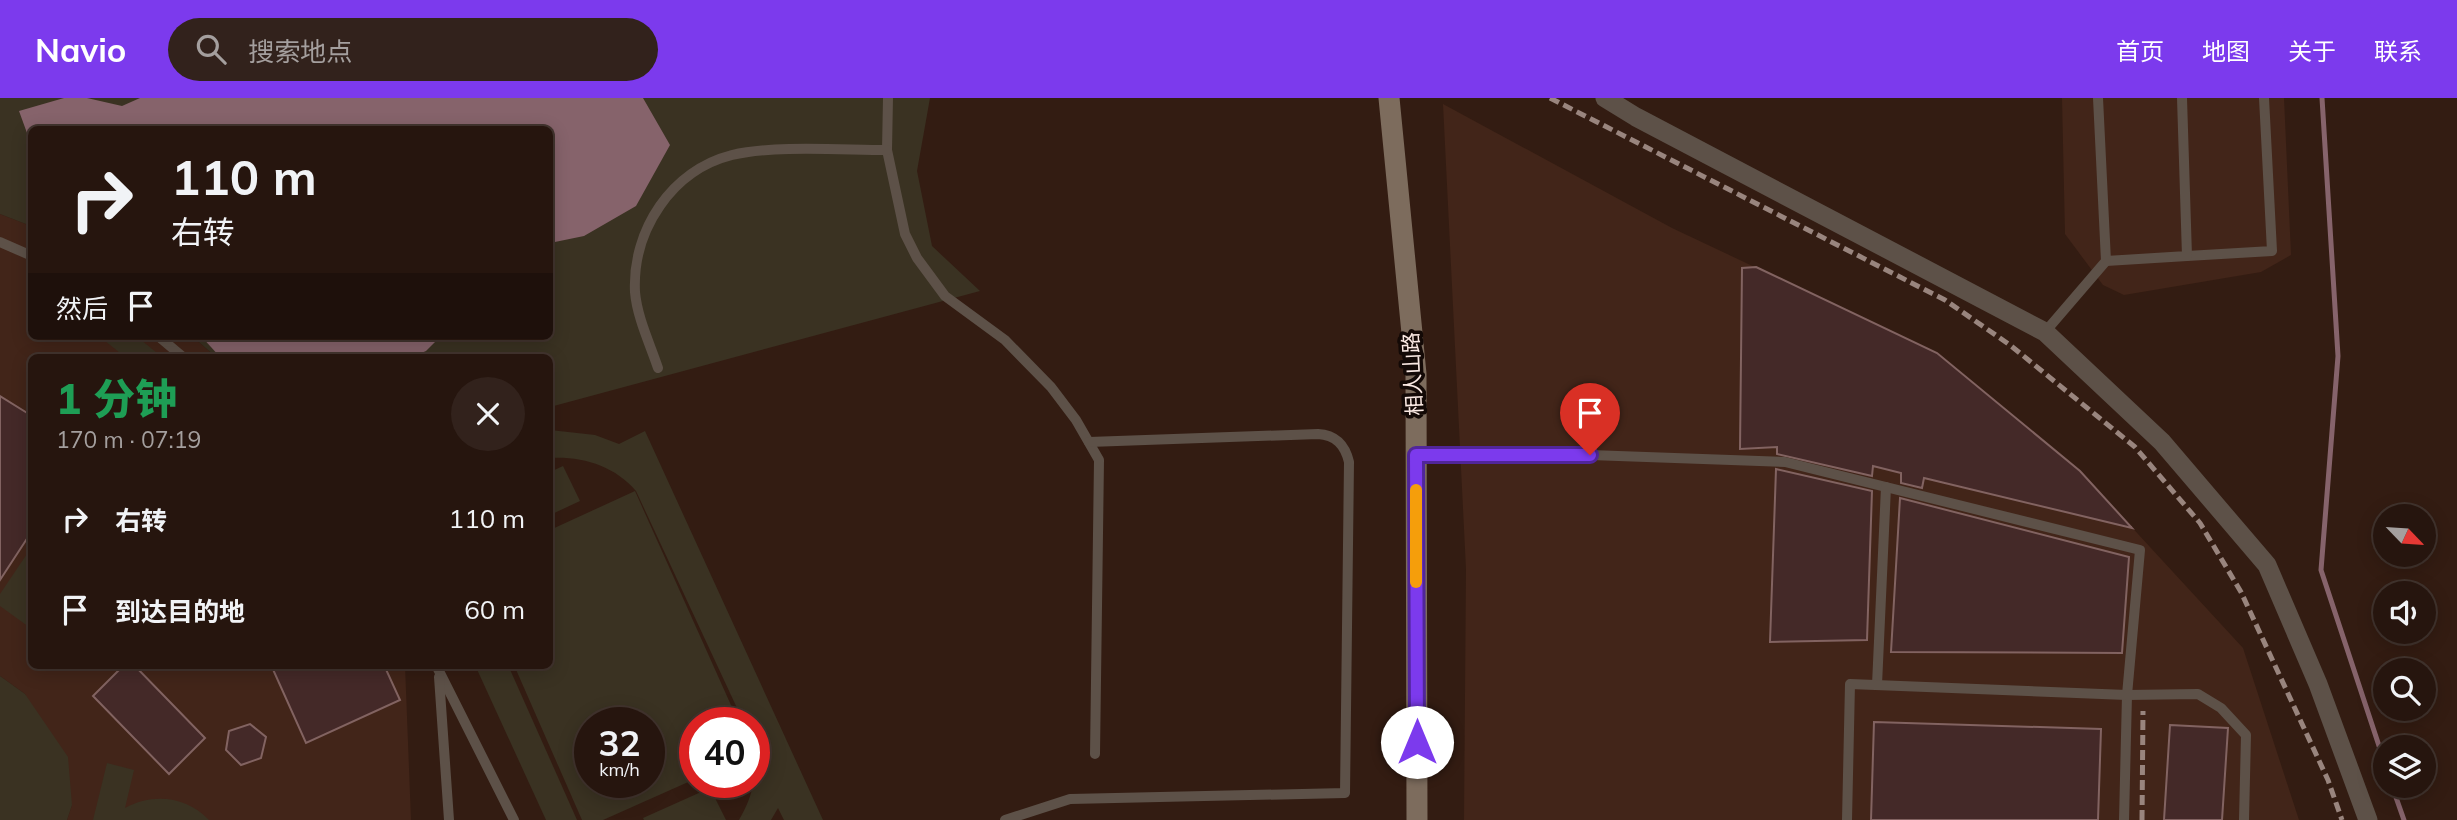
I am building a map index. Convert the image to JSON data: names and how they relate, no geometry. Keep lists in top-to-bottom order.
{
  "streets": {
    "street": ["相人山路"]
  },
  "north": "bottom right",
  "page": {
    "header": "Navio",
    "search": "搜索地点",
    "nav": [
      "首页",
      "地图",
      "关于",
      "联系"
    ],
    "turn": ["110 m", "右转"],
    "then": "然后",
    "heading": ["1 分钟", "170 m · 07:19"],
    "list": [
      {
        "name": "右转",
        "value": "110 m"
      },
      {
        "name": "到达目的地",
        "value": "60 m"
      }
    ],
    "speed": "32 km/h",
    "limit": "40"
  }
}
